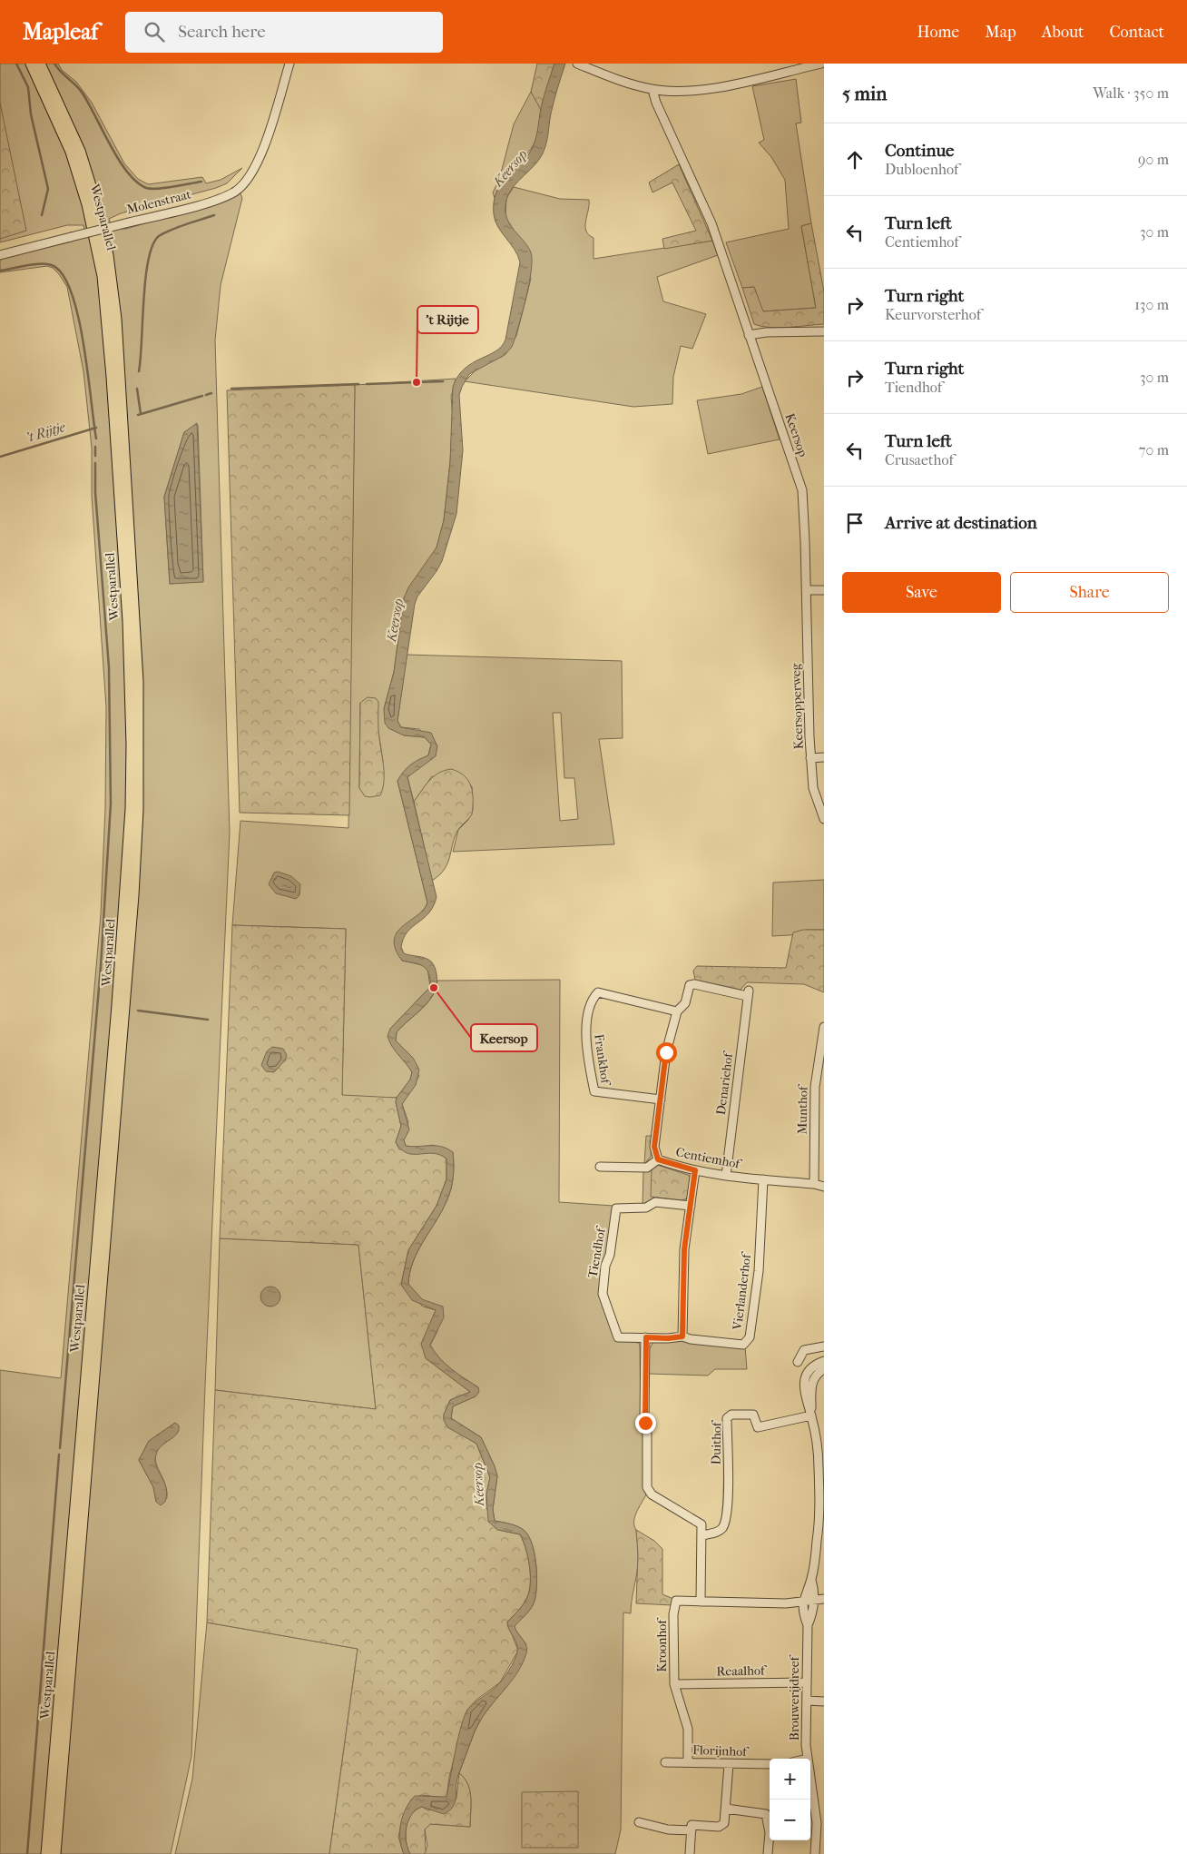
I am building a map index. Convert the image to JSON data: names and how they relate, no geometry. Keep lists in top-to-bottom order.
{
  "streets": {
    "main road": ["Westparallel"],
    "street": [
      "Molenstraat",
      "Keersop",
      "Keersopperweg",
      "Frankhof",
      "Denariehof",
      "Munthof",
      "Centiemhof",
      "Tiendhof",
      "Vierlanderhof",
      "Duithof",
      "Kroonhof",
      "Reaalhof",
      "Brouwerijdreef",
      "Florijnhof"
    ]
  },
  "crossings": [
    ["Keersop", "Keersopperweg"],
    ["Frankhof", "Denariehof"],
    ["Denariehof", "Centiemhof"],
    ["Munthof", "Centiemhof"],
    ["Centiemhof", "Vierlanderhof"],
    ["Tiendhof", "Vierlanderhof"],
    ["Duithof", "Brouwerijdreef"],
    ["Kroonhof", "Reaalhof"],
    ["Kroonhof", "Brouwerijdreef"],
    ["Kroonhof", "Florijnhof"],
    ["Reaalhof", "Brouwerijdreef"]
  ],
  "water": ["Keersop", "'t Rijtje"],
  "places": ["'t Rijtje", "Keersop"],
  "page": {
    "header": "Mapleaf",
    "search": "Search here",
    "nav": [
      "Home",
      "Map",
      "About",
      "Contact"
    ],
    "heading": ["5 min", "Walk · 350 m"],
    "list": [
      ["Continue", "Dubloenhof", "90 m"],
      ["Turn left", "Centiemhof", "30 m"],
      ["Turn right", "Keurvorsterhof", "130 m"],
      ["Turn right", "Tiendhof", "30 m"],
      ["Turn left", "Crusaethof", "70 m"],
      "Arrive at destination"
    ],
    "buttons": ["Save", "Share"],
    "map_buttons": ["+", "−"]
  }
}
